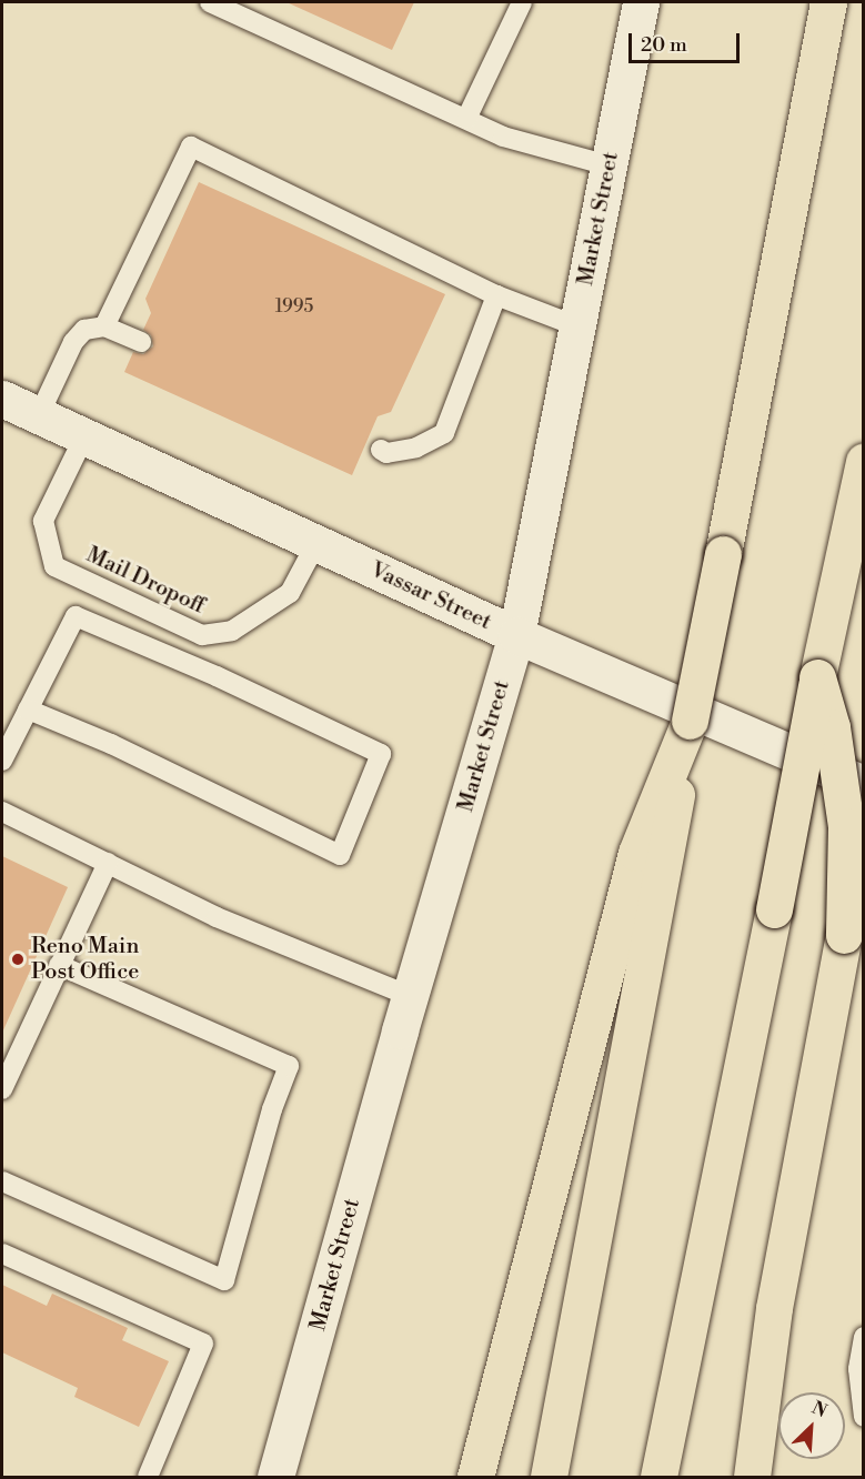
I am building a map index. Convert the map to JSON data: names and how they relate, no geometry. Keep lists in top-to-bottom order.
{
  "streets": {
    "street": ["Market Street", "Vassar Street"],
    "lane": ["Mail Dropoff"]
  },
  "crossings": [
    ["Market Street", "Vassar Street"],
    ["Mail Dropoff", "Vassar Street"]
  ],
  "places": ["Reno Main Post Office"],
  "house_numbers": ["1995"],
  "scale_bar": "20 m",
  "north": "top right"
}
